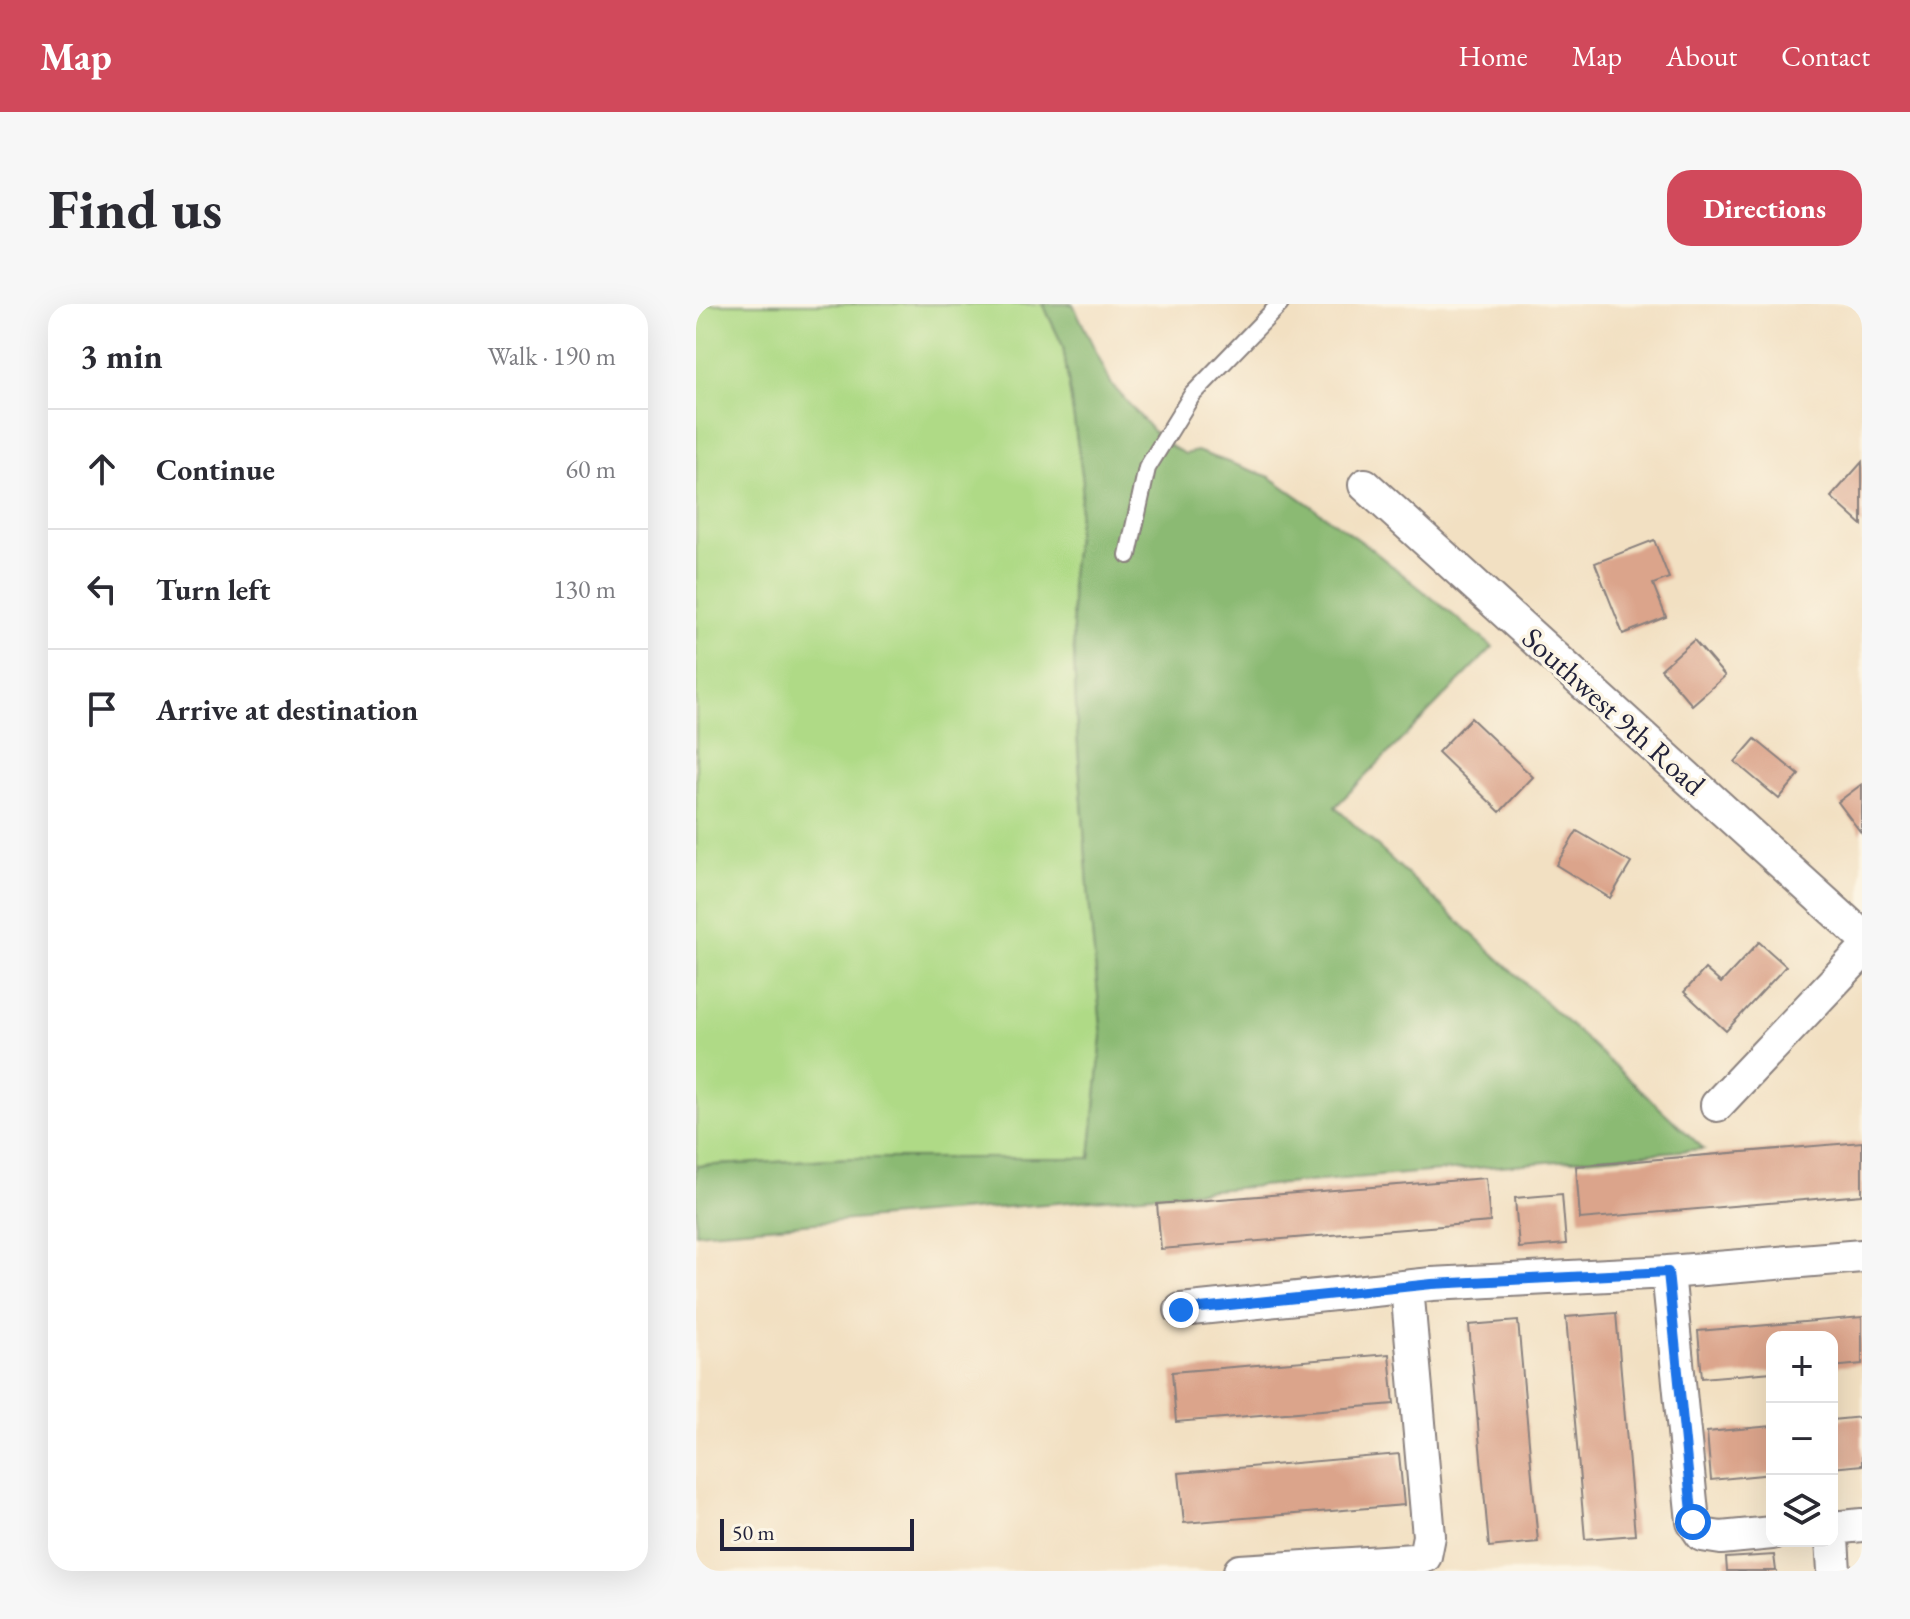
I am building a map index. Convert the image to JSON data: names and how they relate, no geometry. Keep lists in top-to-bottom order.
{
  "streets": {
    "street": ["Southwest 9th Road"]
  },
  "scale_bar": "50 m",
  "page": {
    "header": "Map",
    "nav": [
      "Home",
      "Map",
      "About",
      "Contact"
    ],
    "buttons": "Directions",
    "title": "Find us",
    "heading": ["3 min", "Walk · 190 m"],
    "list": [
      ["Continue", "60 m"],
      ["Turn left", "130 m"],
      "Arrive at destination"
    ],
    "map_buttons": ["+", "−"],
    "scale": "50 m"
  }
}
